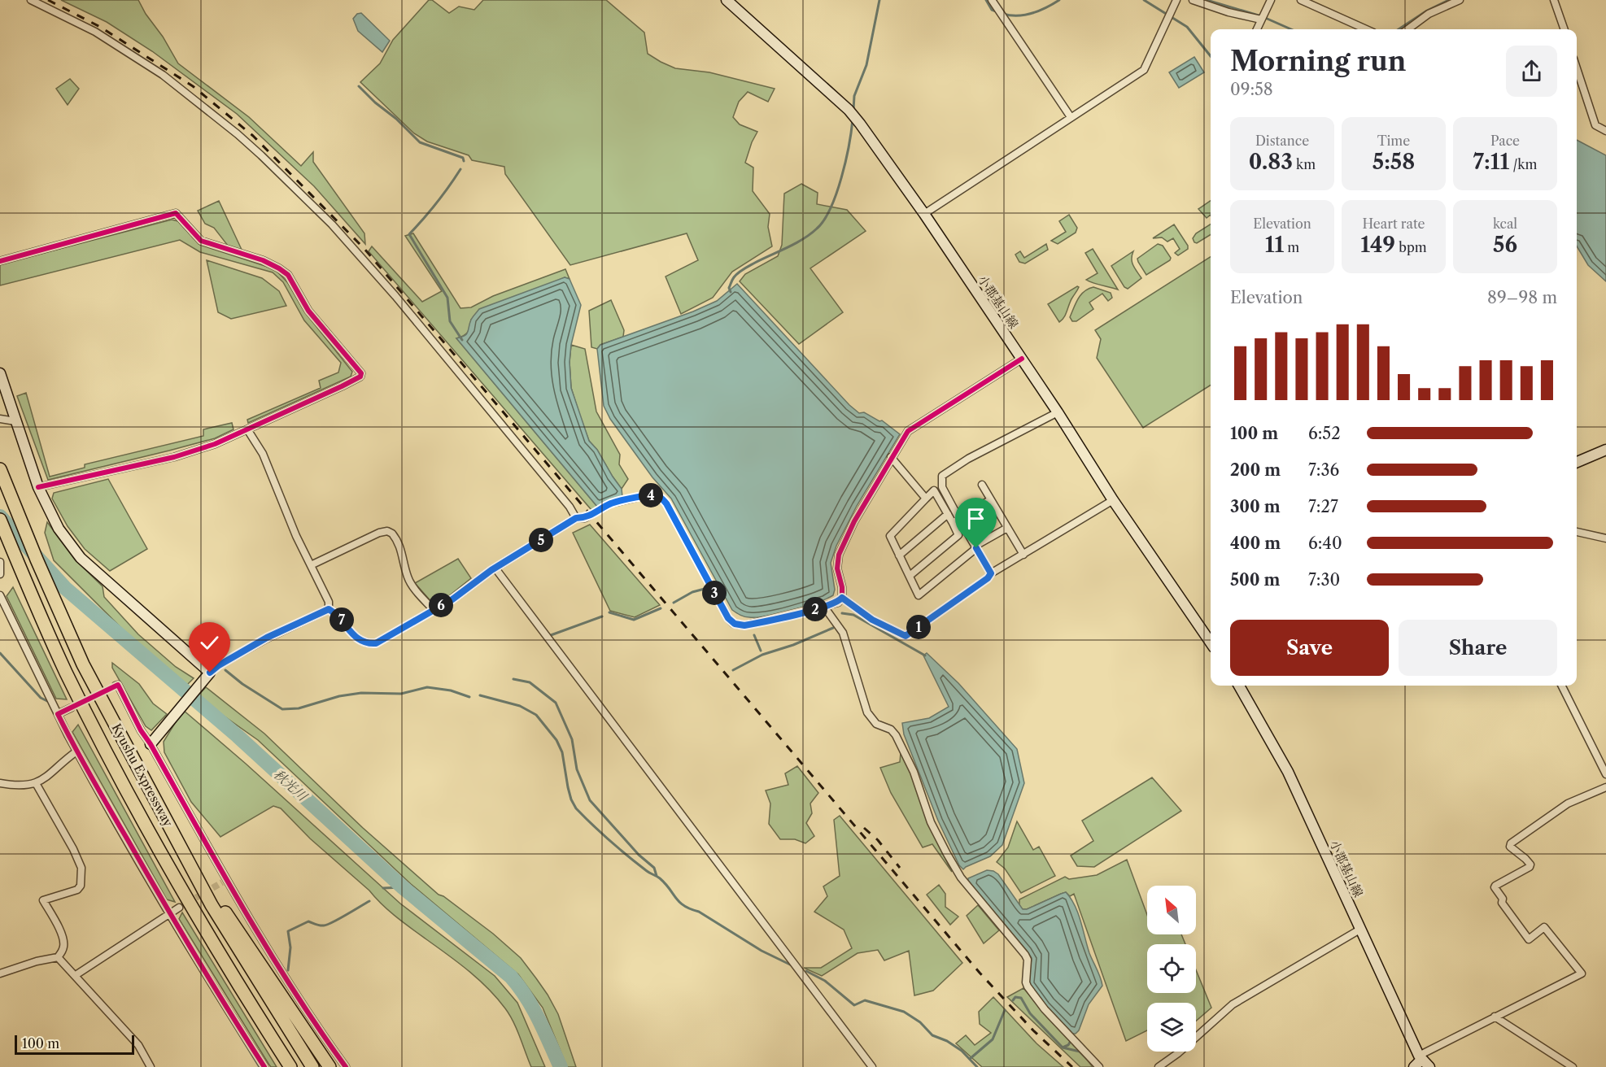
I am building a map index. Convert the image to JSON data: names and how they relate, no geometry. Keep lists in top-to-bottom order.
{
  "streets": {
    "highway": ["Kyushu Expressway"],
    "main road": ["小郡基山線"]
  },
  "water": ["秋光川"],
  "scale_bar": "100 m",
  "north": "top left",
  "page": {
    "heading": ["Morning run", "09:58"],
    "stats": [
      ["Distance", "0.83 km"],
      ["Time", "5:58"],
      ["Pace", "7:11 /km"],
      ["Elevation", "11 m"],
      ["Heart rate", "149 bpm"],
      ["kcal", "56"]
    ],
    "chart": ["Elevation", "89–98 m"],
    "list": [
      {
        "name": "100 m",
        "note": "6:52"
      },
      {
        "name": "200 m",
        "note": "7:36"
      },
      {
        "name": "300 m",
        "note": "7:27"
      },
      {
        "name": "400 m",
        "note": "6:40"
      },
      {
        "name": "500 m",
        "note": "7:30"
      }
    ],
    "pins": [
      "4",
      "5",
      "3",
      "6",
      "2",
      "7",
      "1"
    ],
    "buttons": ["Save", "Share"],
    "scale": "100 m"
  }
}
